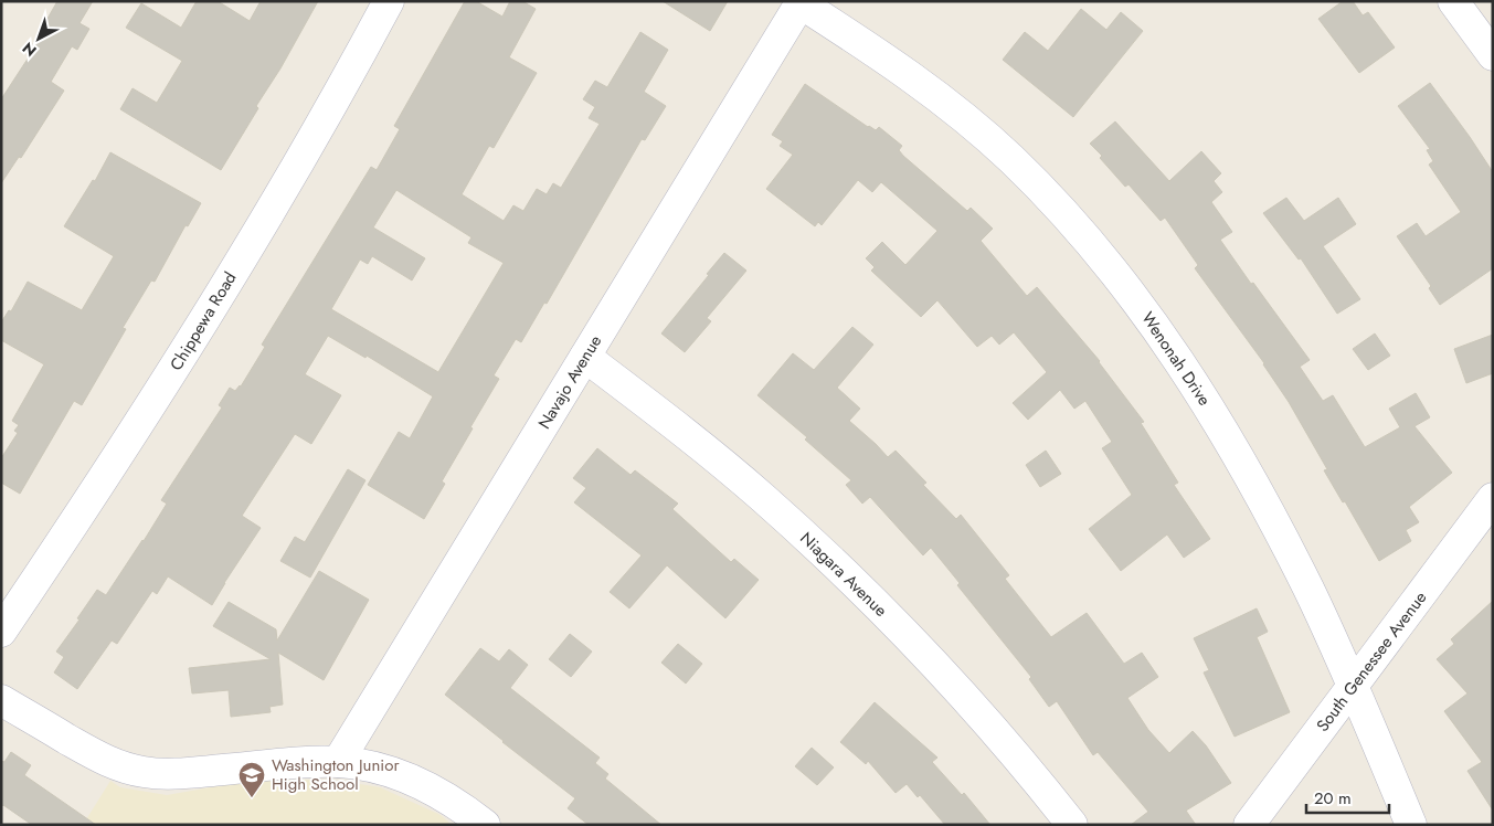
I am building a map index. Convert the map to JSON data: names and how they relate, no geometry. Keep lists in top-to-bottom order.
{
  "streets": {
    "street": [
      "Chippewa Road",
      "Wenonah Drive",
      "Navajo Avenue",
      "Niagara Avenue",
      "South Genessee Avenue"
    ]
  },
  "crossings": [
    ["Wenonah Drive", "Navajo Avenue"],
    ["Wenonah Drive", "South Genessee Avenue"],
    ["Navajo Avenue", "Niagara Avenue"]
  ],
  "places": {
    "school or university": ["Washington Junior High School"]
  },
  "scale_bar": "20 m",
  "north": "bottom left"
}
